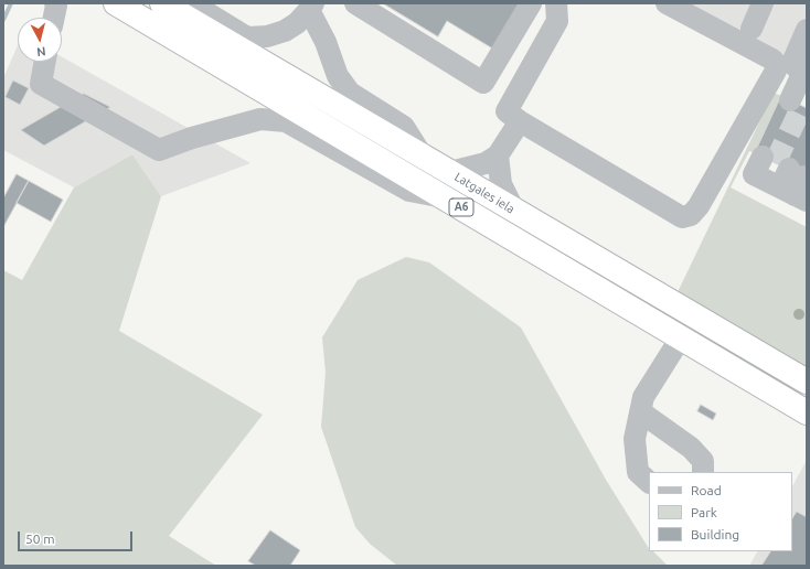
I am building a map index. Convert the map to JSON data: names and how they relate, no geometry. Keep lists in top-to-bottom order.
{
  "streets": {
    "highway": ["Latgales iela", "A6"]
  },
  "legend": ["Road", "Park", "Building"],
  "scale_bar": "50 m",
  "north": "bottom"
}
